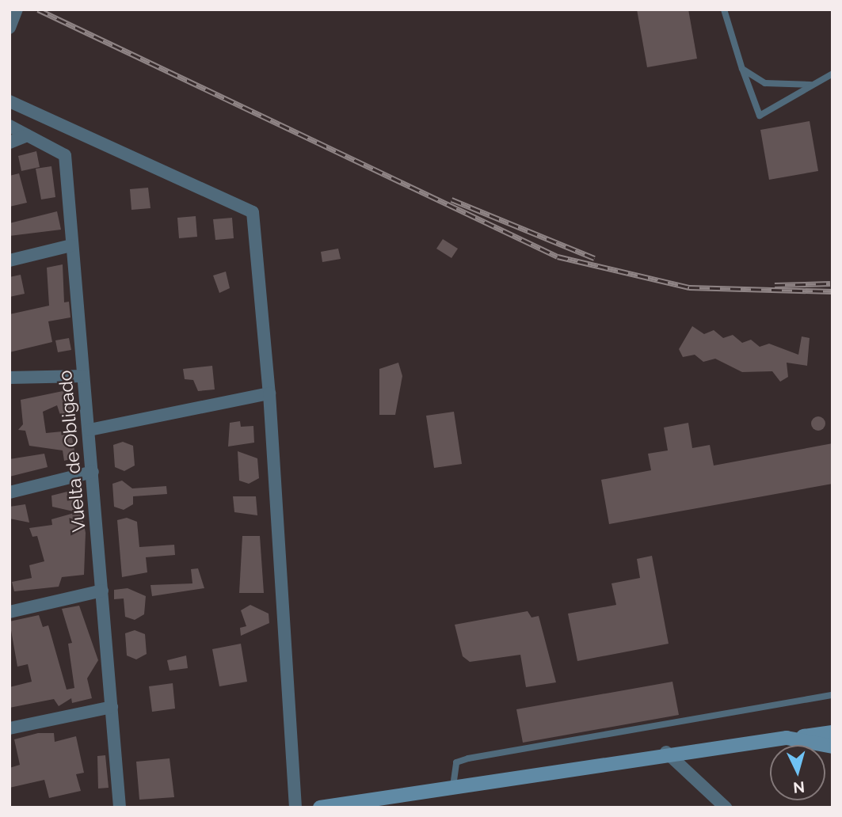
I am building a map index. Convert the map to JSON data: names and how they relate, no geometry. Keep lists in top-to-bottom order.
{
  "streets": {
    "street": ["Vuelta de Obligado"]
  },
  "north": "bottom"
}
